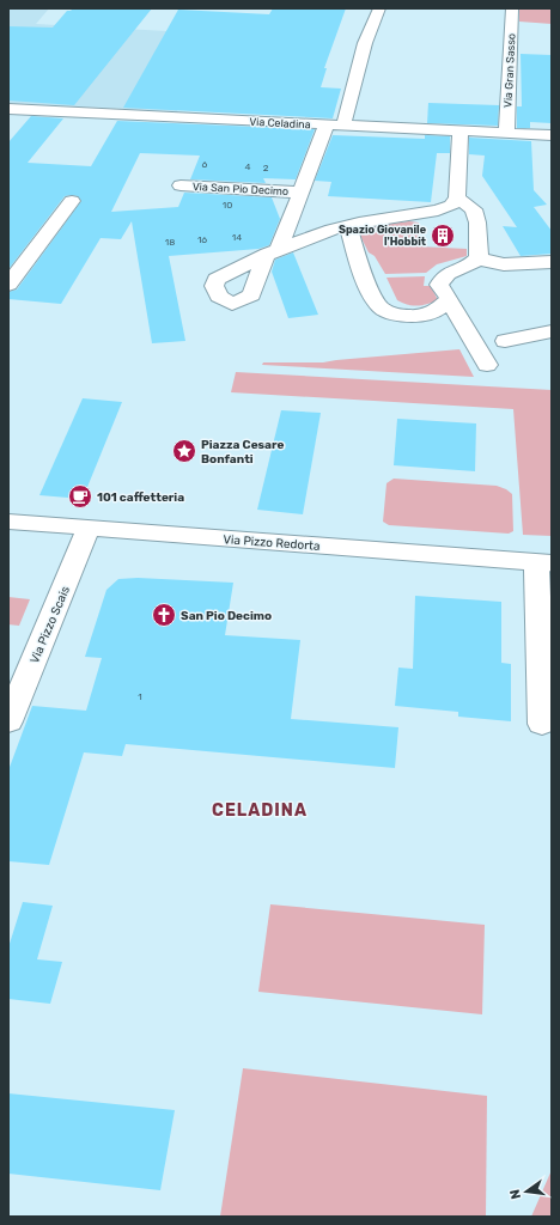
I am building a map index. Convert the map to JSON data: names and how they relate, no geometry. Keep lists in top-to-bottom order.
{
  "streets": {
    "street": [
      "Via Gran Sasso",
      "Via Celadina",
      "Via San Pio Decimo",
      "Via Pizzo Redorta",
      "Via Pizzo Scais"
    ]
  },
  "crossings": [
    ["Via Gran Sasso", "Via Celadina"],
    ["Via Celadina", "Via San Pio Decimo"],
    ["Via Pizzo Redorta", "Via Pizzo Scais"]
  ],
  "districts": ["CELADINA"],
  "places": {
    "building": ["Spazio Giovanile l'Hobbit"],
    "place": ["Piazza Cesare Bonfanti"],
    "cafe": ["101 caffetteria"],
    "church": ["San Pio Decimo"]
  },
  "house_numbers": [
    "6",
    "4",
    "2",
    "10",
    "14",
    "16",
    "18",
    "1"
  ],
  "north": "left"
}
